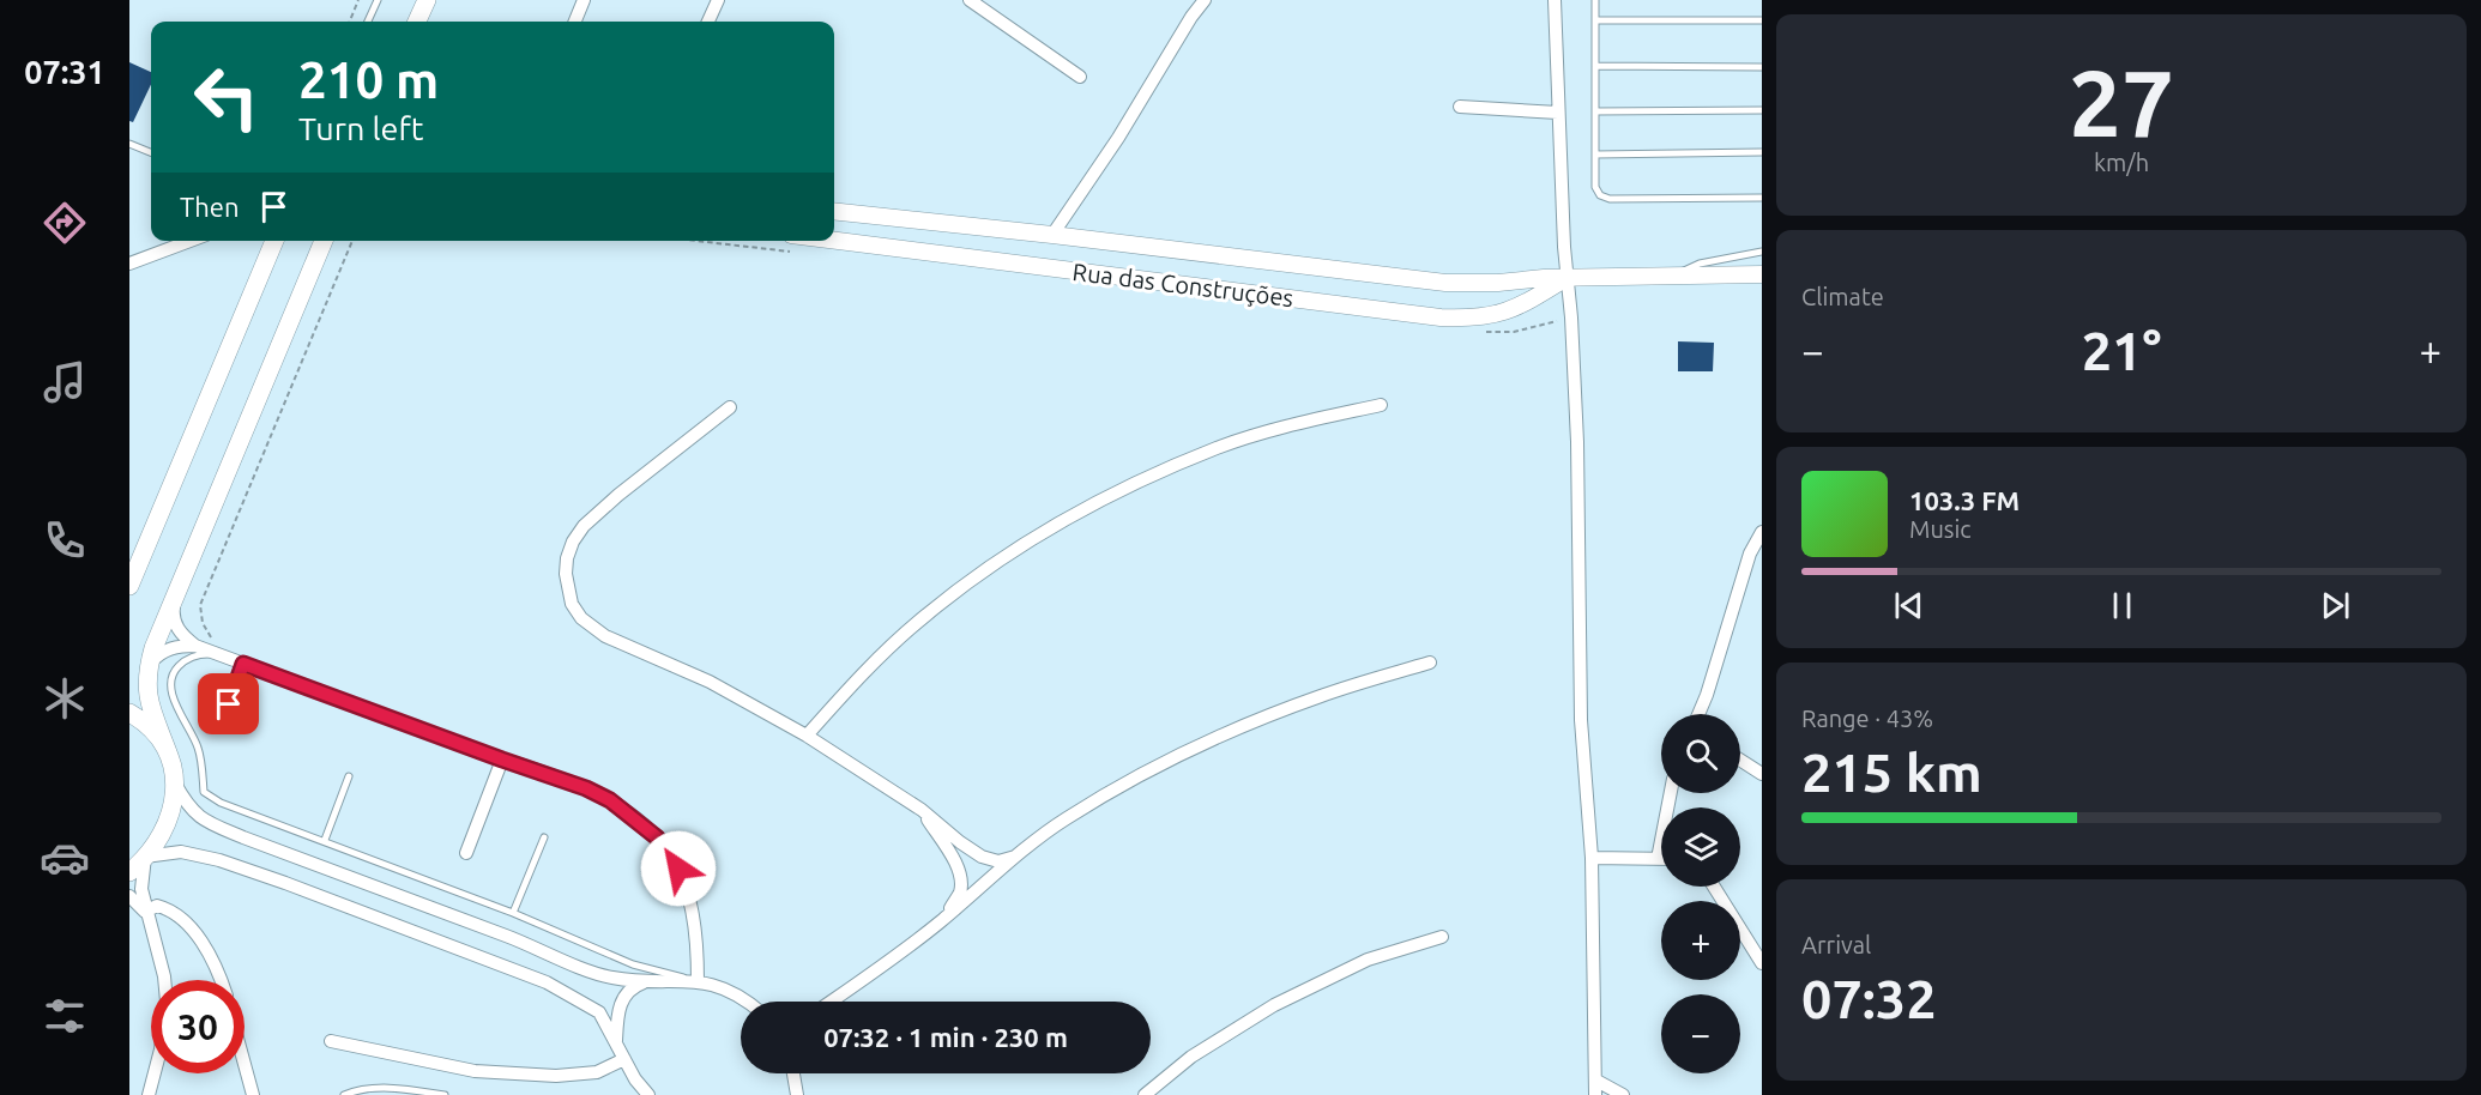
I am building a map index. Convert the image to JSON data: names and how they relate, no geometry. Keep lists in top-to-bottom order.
{
  "streets": {
    "street": ["Rua das Construções"]
  },
  "page": {
    "tabs": "07:31",
    "tile": [
      ["27", "km/h"],
      "Climate",
      ["Range · 43%", "215 km"],
      ["Arrival", "07:32"]
    ],
    "turn": ["210 m", "Turn left"],
    "then": "Then",
    "heat": ["−", "21°", "+"],
    "song": ["103.3 FM", "Music"],
    "map_buttons": ["+", "−"],
    "limit": "30",
    "trip": "07:32 · 1 min · 230 m"
  }
}
